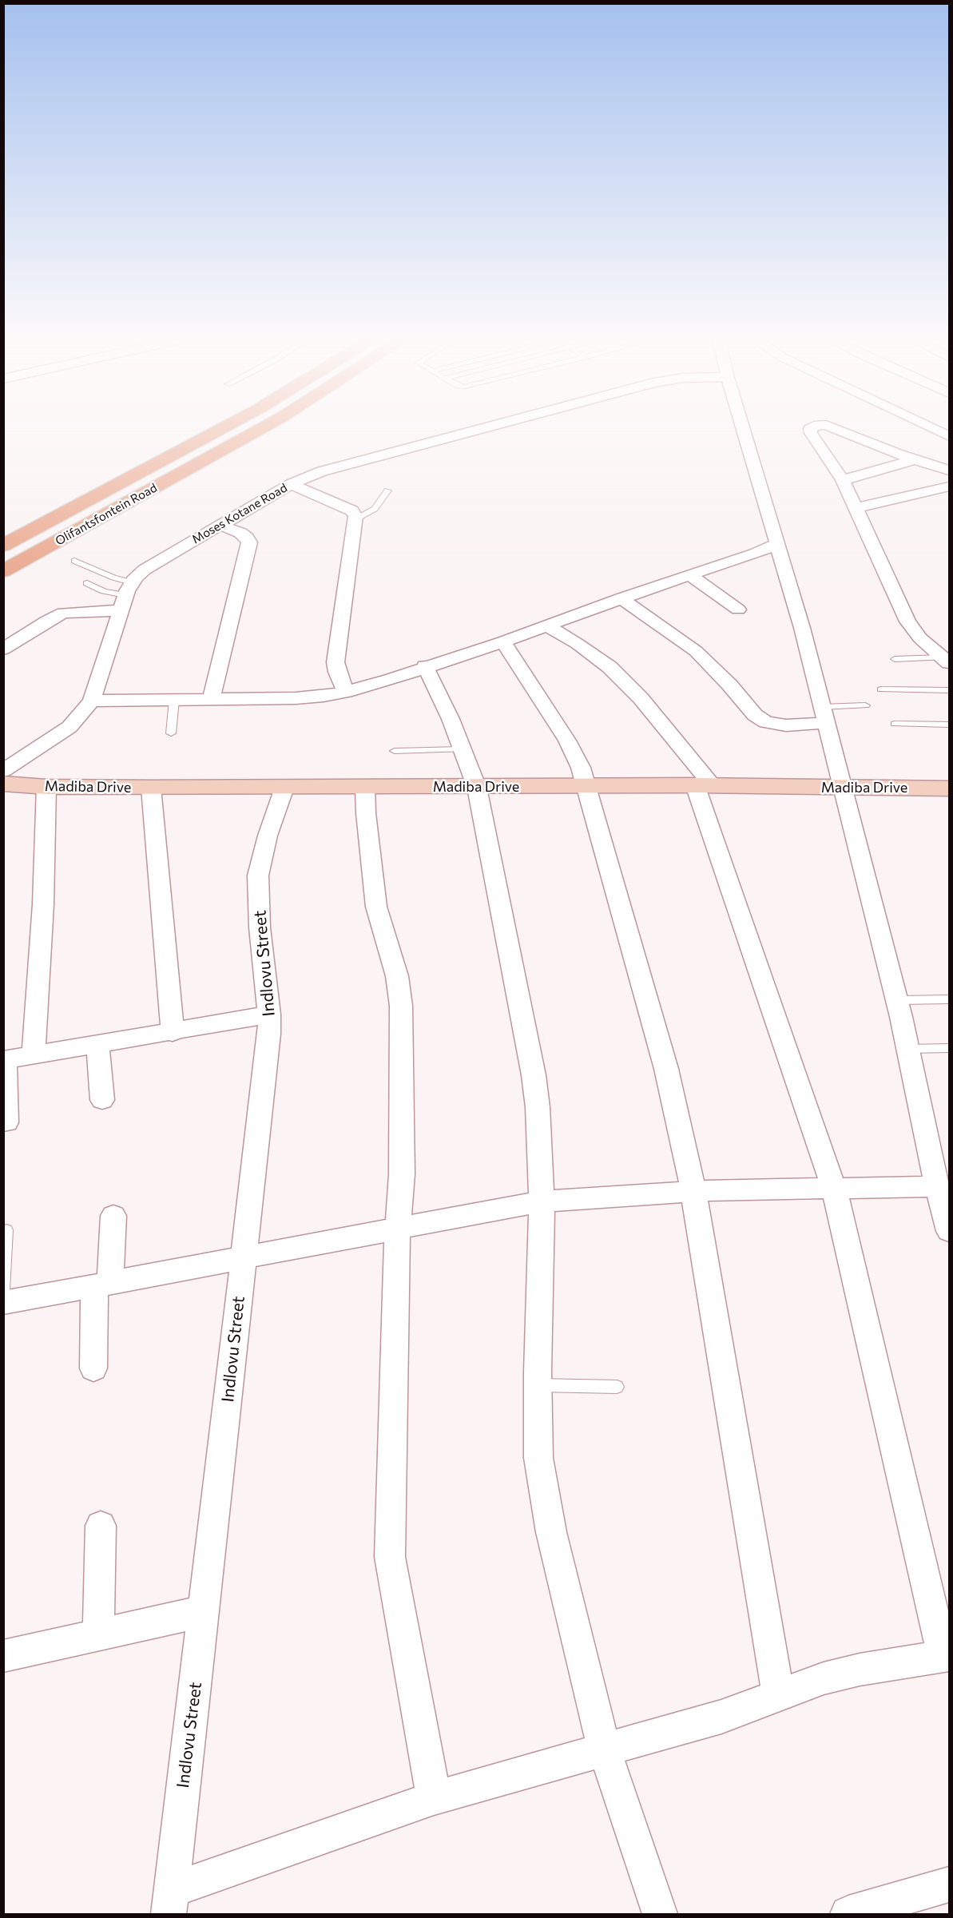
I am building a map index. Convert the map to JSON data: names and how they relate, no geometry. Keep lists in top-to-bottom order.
{
  "streets": {
    "main road": ["Olifantsfontein Road"],
    "street": ["Moses Kotane Road", "Madiba Drive", "Indlovu Street"]
  },
  "crossings": [
    ["Madiba Drive", "Indlovu Street"]
  ]
}
